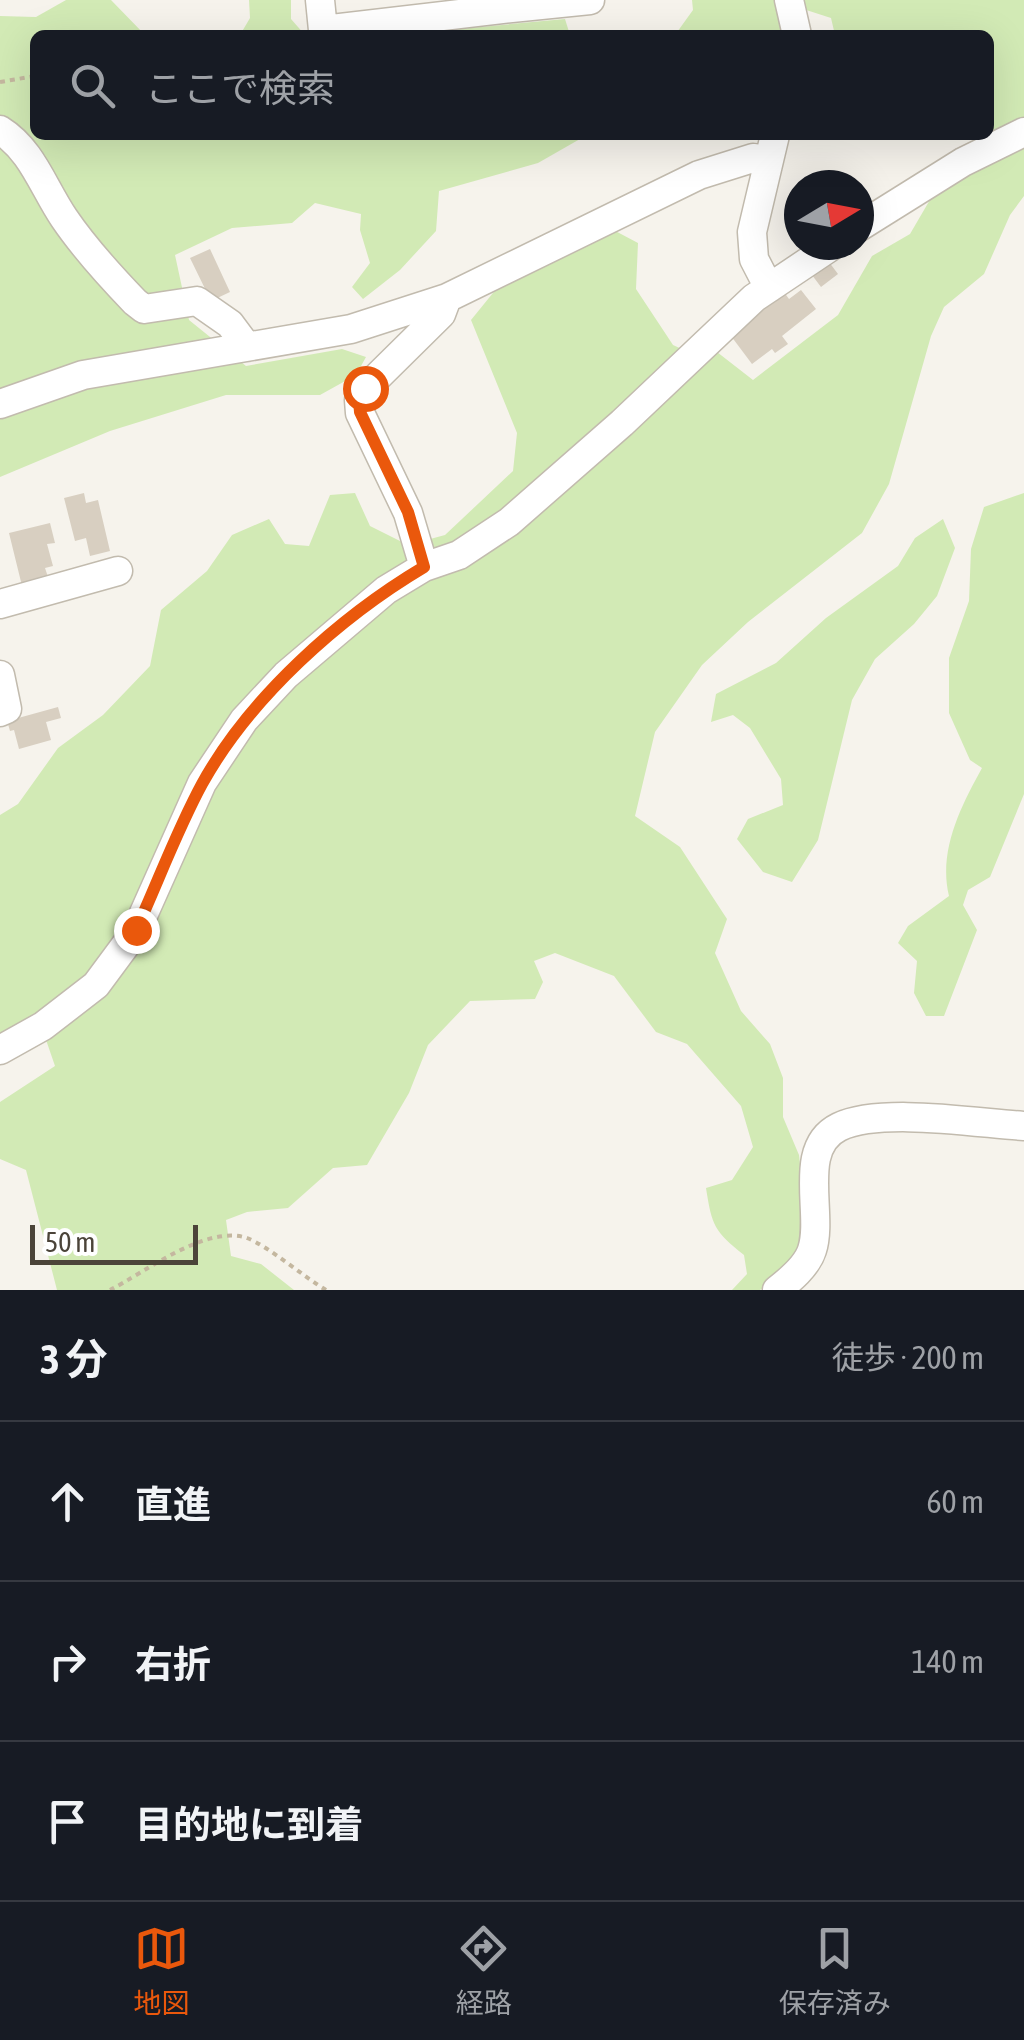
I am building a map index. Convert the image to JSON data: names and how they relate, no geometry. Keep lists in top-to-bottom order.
{
  "scale_bar": "50 m",
  "north": "right",
  "page": {
    "search": "ここで検索",
    "scale": "50 m",
    "heading": ["3 分", "徒歩 · 200 m"],
    "list": [
      ["直進", "60 m"],
      ["右折", "140 m"],
      "目的地に到着"
    ],
    "nav": ["地図", "経路", "保存済み"]
  }
}
